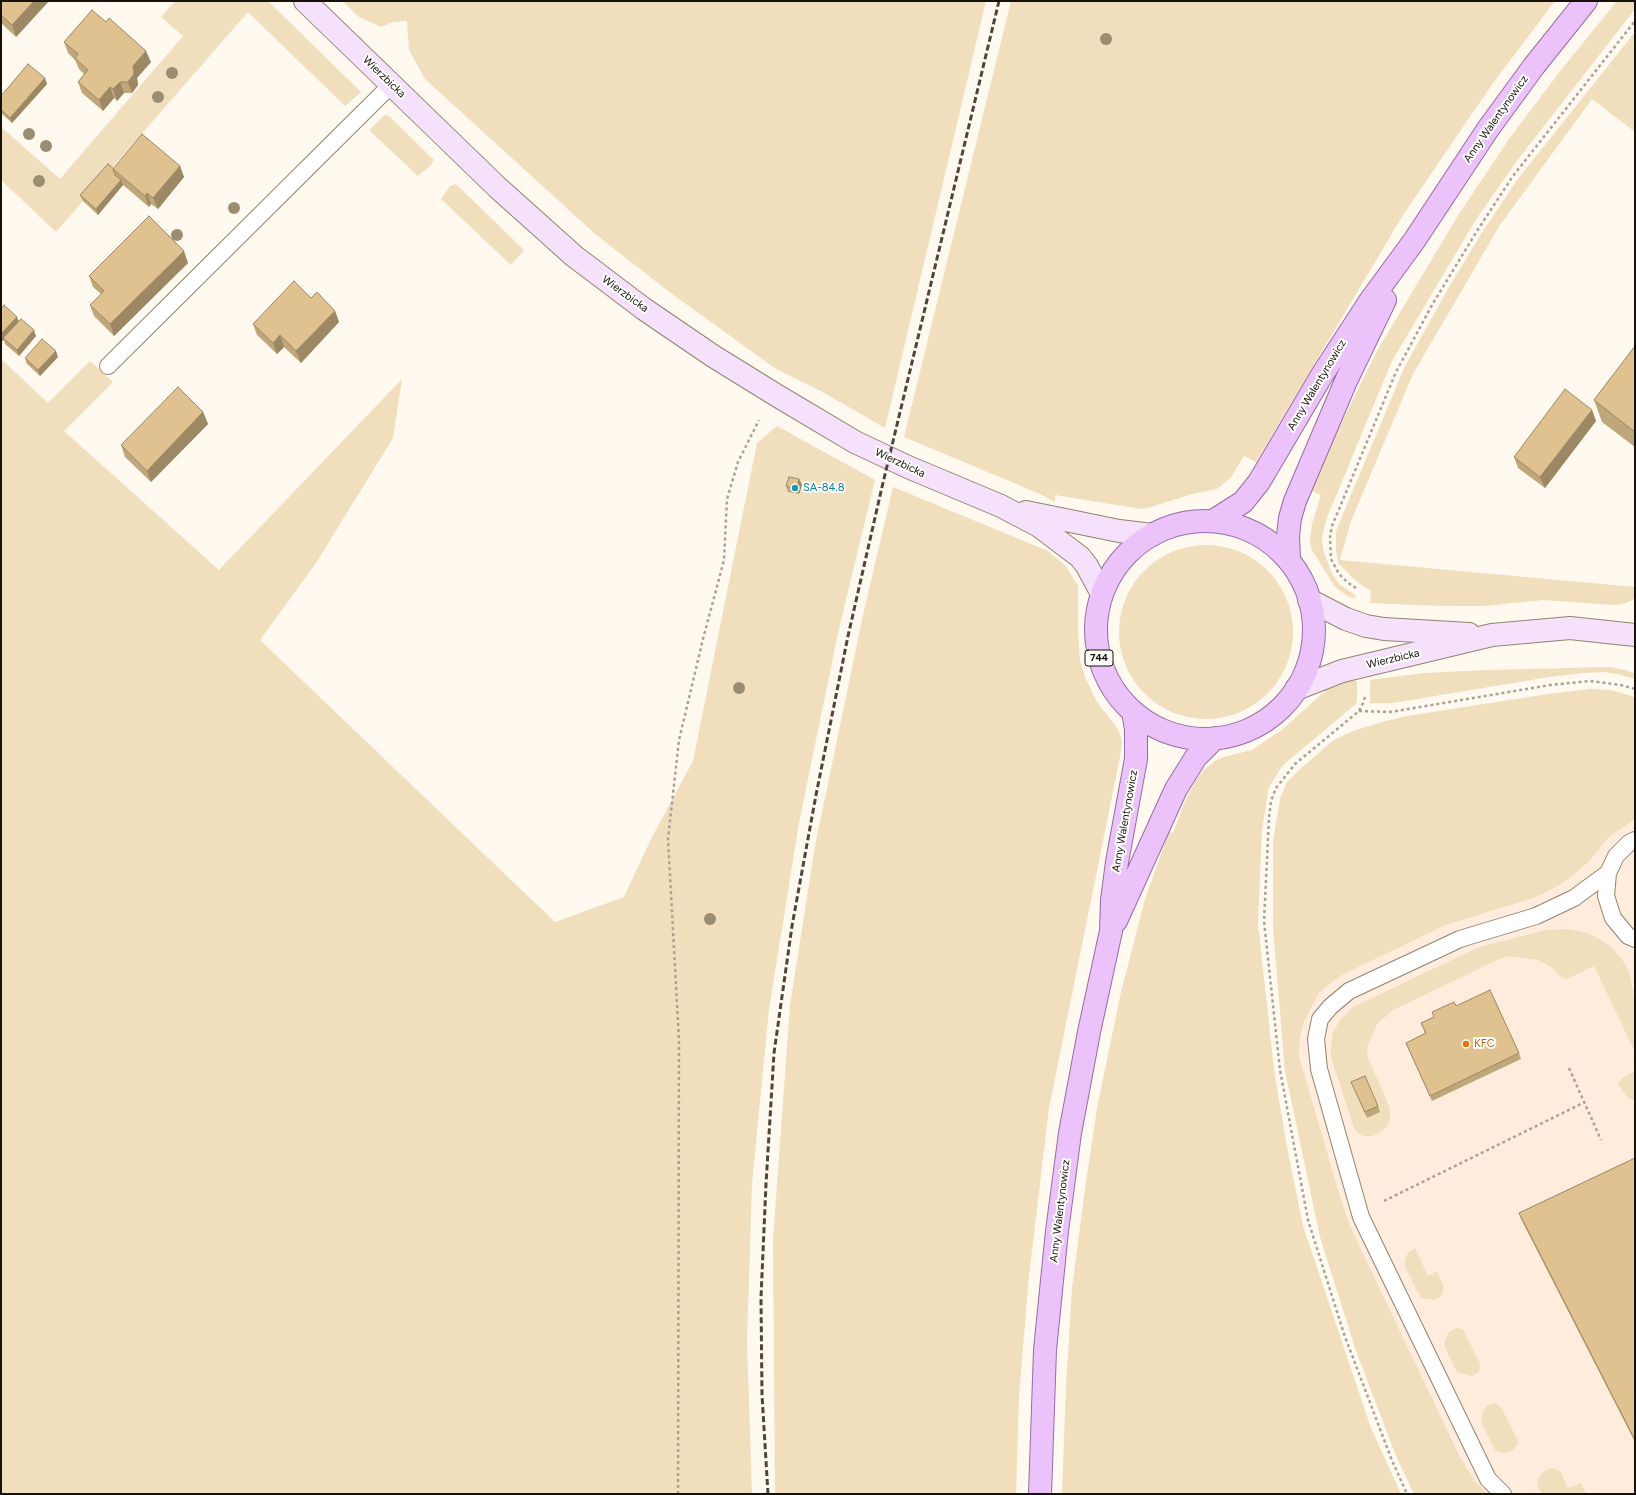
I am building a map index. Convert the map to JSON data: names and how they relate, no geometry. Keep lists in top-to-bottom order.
{
  "streets": {
    "main road": ["Wierzbicka", "Anny Walentynowicz", "744"]
  },
  "crossings": [
    ["Wierzbicka", "744"],
    ["Anny Walentynowicz", "744"]
  ],
  "places": ["SA-84.8", "KFC"]
}
